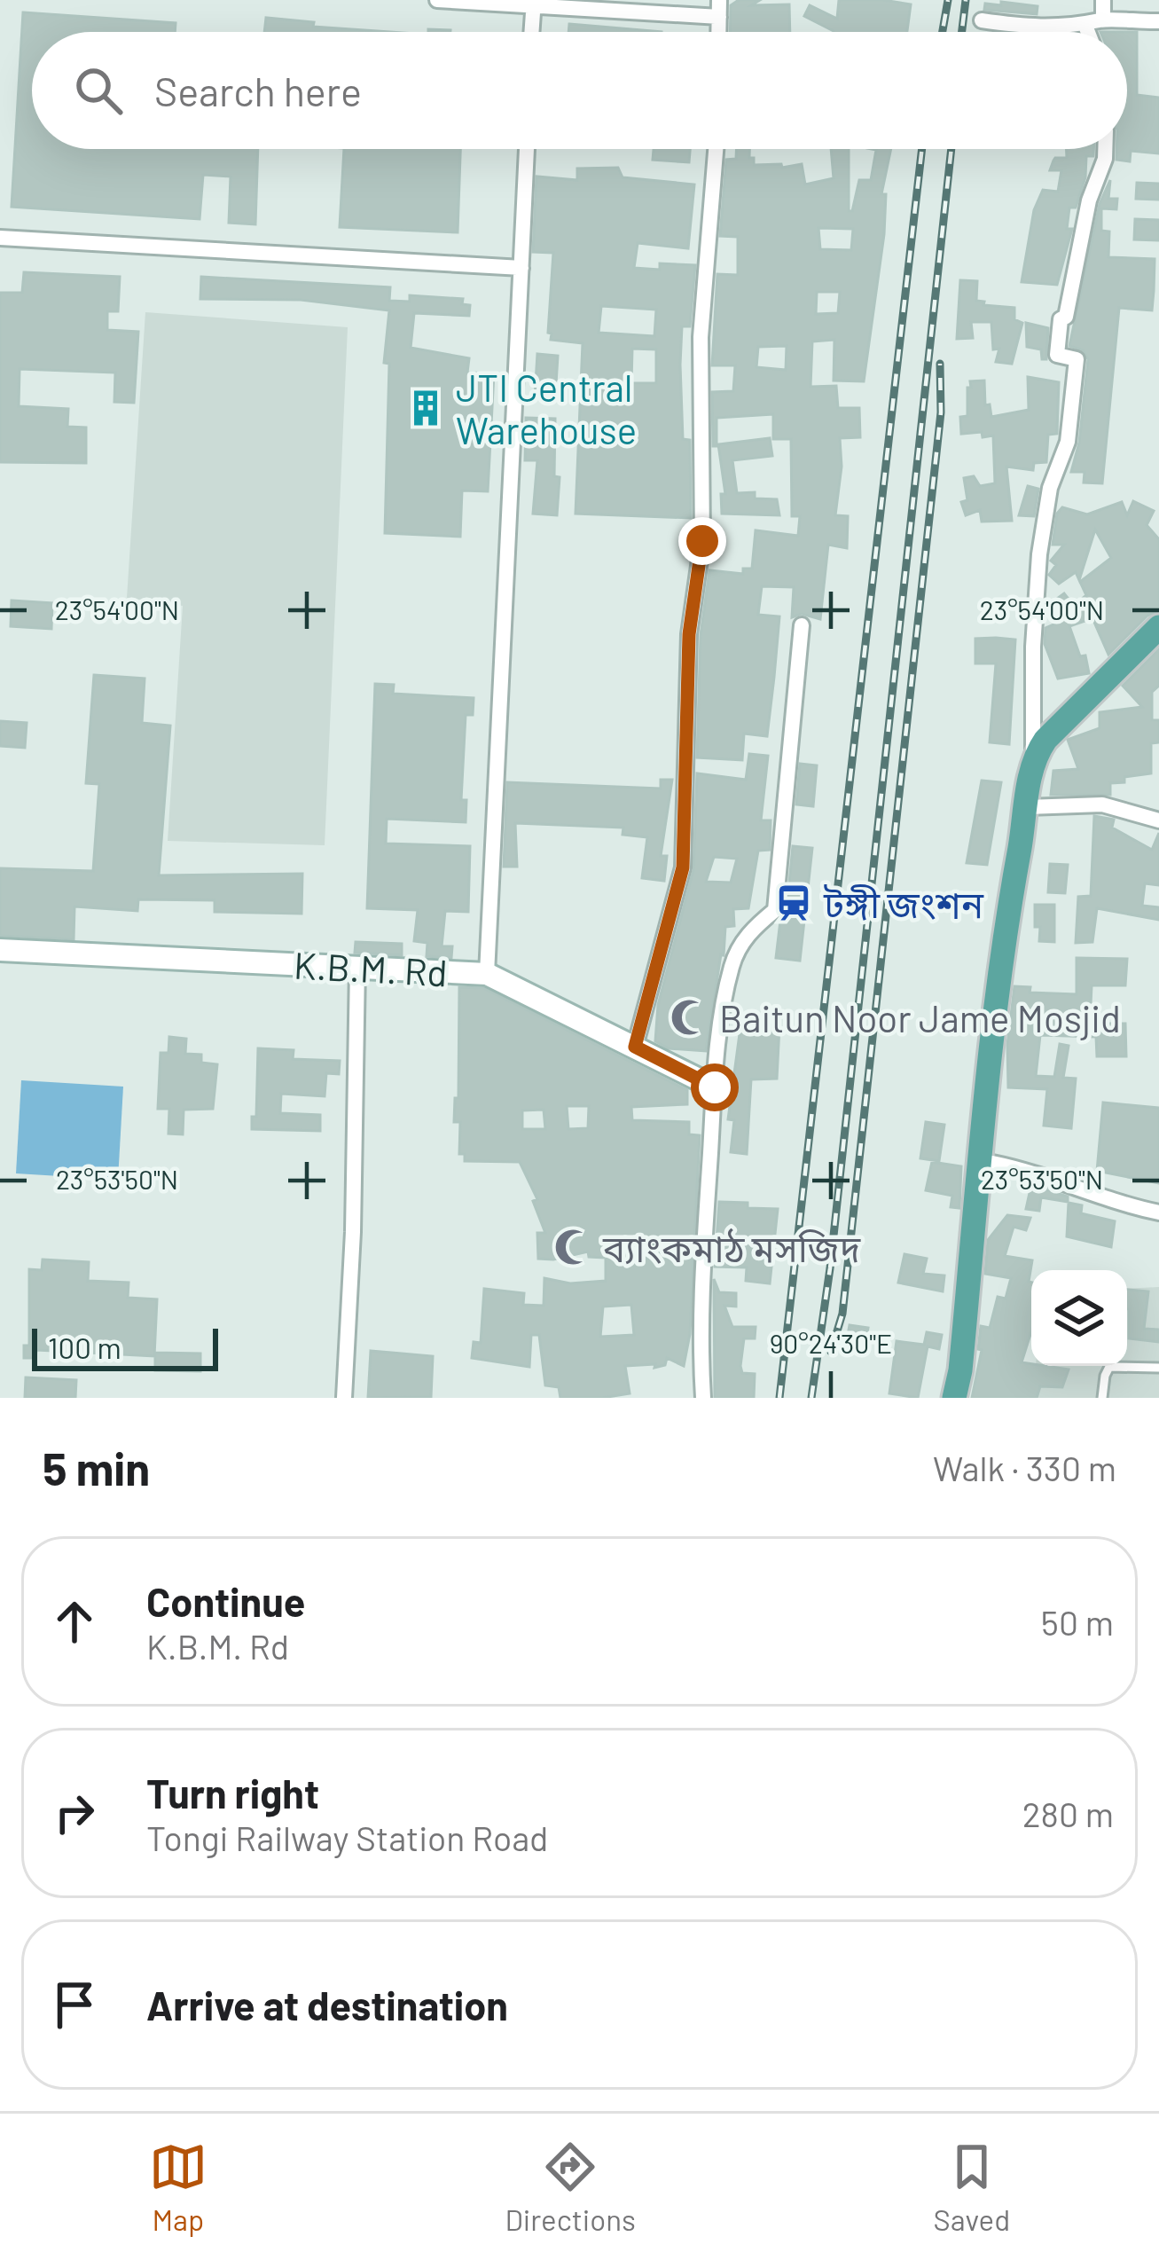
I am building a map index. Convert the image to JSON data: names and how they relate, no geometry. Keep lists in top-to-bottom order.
{
  "streets": {
    "street": ["K.B.M. Rd"]
  },
  "places": {
    "building": ["JTI Central Warehouse"],
    "station": ["টঙ্গী জংশন"],
    "mosque": ["Baitun Noor Jame Mosjid", "ব্যাংকমাঠ মসজিদ"]
  },
  "scale_bar": "100 m",
  "page": {
    "search": "Search here",
    "scale": "100 m",
    "heading": ["5 min", "Walk · 330 m"],
    "list": [
      ["Continue", "K.B.M. Rd", "50 m"],
      ["Turn right", "Tongi Railway Station Road", "280 m"],
      "Arrive at destination"
    ],
    "nav": ["Map", "Directions", "Saved"]
  },
  "coordinates": ["23°54'00\"N", "23°53'50\"N", "90°24'30\"E"]
}
